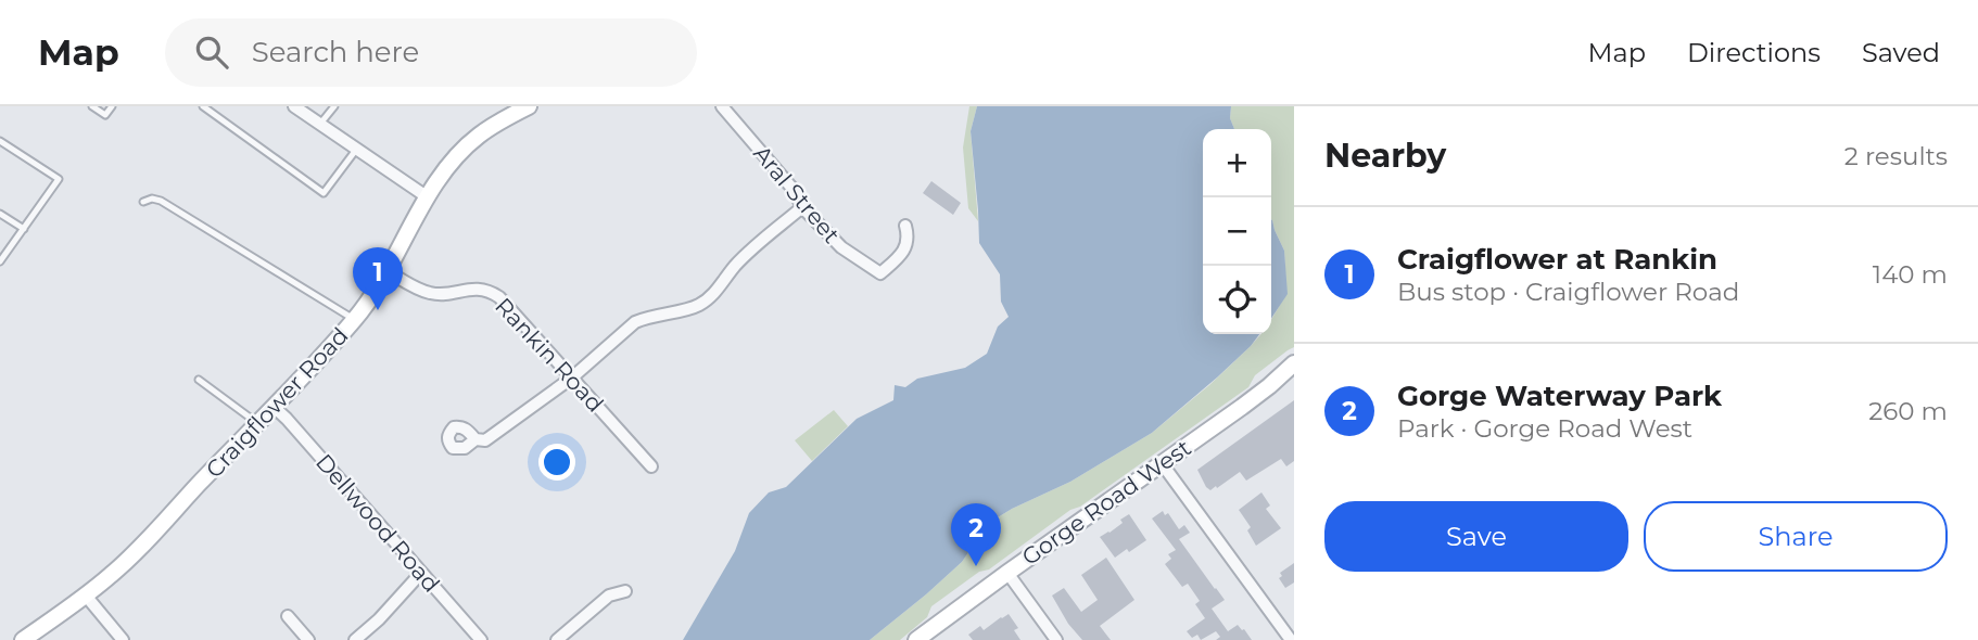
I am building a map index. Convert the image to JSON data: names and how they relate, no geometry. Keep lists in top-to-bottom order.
{
  "streets": {
    "main road": ["Craigflower Road", "Gorge Road West"],
    "street": ["Aral Street", "Rankin Road", "Dellwood Road"]
  },
  "crossings": [
    ["Rankin Road", "Craigflower Road"],
    ["Craigflower Road", "Dellwood Road"]
  ],
  "page": {
    "header": "Map",
    "search": "Search here",
    "nav": ["Map", "Directions", "Saved"],
    "heading": ["Nearby", "2 results"],
    "map_buttons": ["+", "−"],
    "list": [
      {
        "mark": "1",
        "name": "Craigflower at Rankin",
        "note": "Bus stop · Craigflower Road",
        "value": "140 m"
      },
      {
        "mark": "2",
        "name": "Gorge Waterway Park",
        "note": "Park · Gorge Road West",
        "value": "260 m"
      }
    ],
    "pins": ["1", "2"],
    "buttons": ["Save", "Share"]
  }
}
